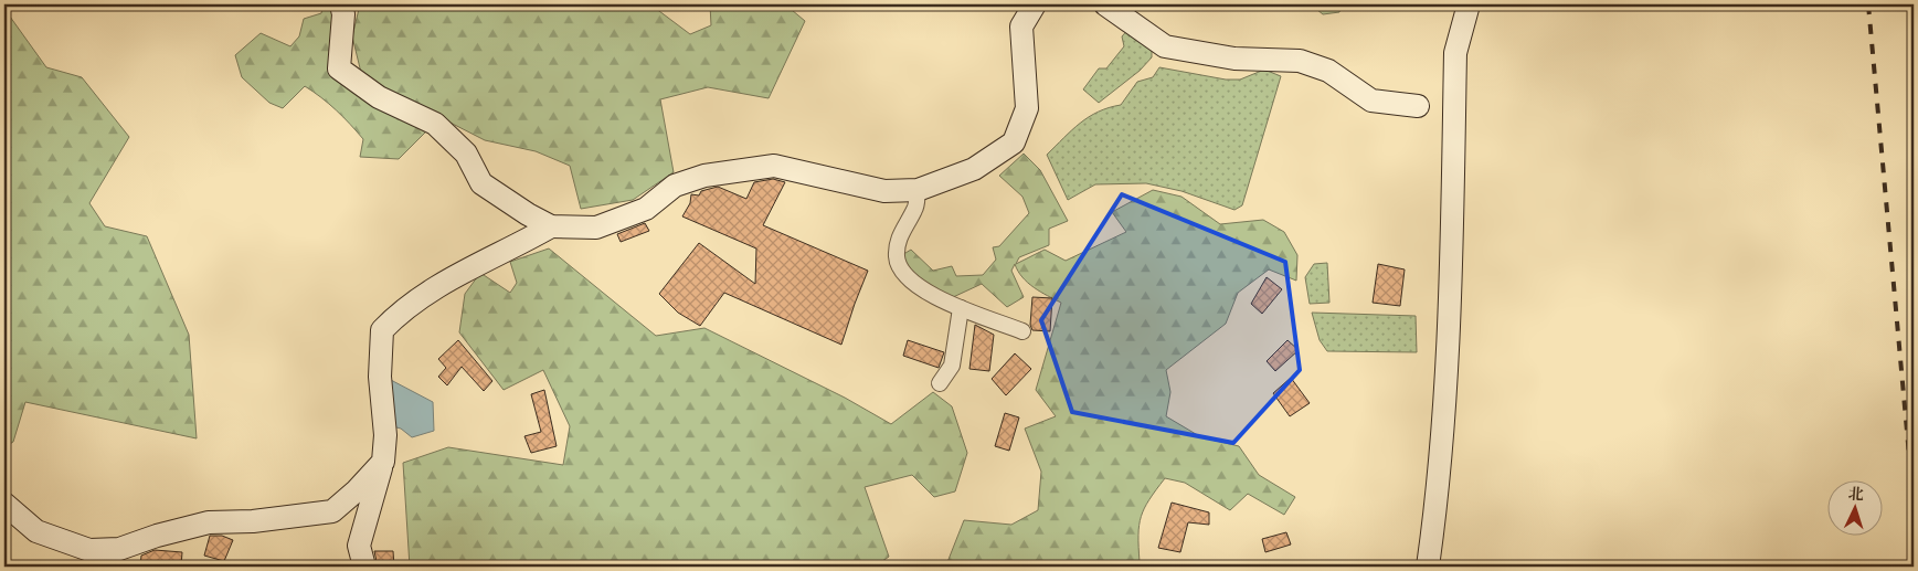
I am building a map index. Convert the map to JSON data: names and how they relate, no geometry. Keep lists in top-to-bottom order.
{
  "north": "top"
}
